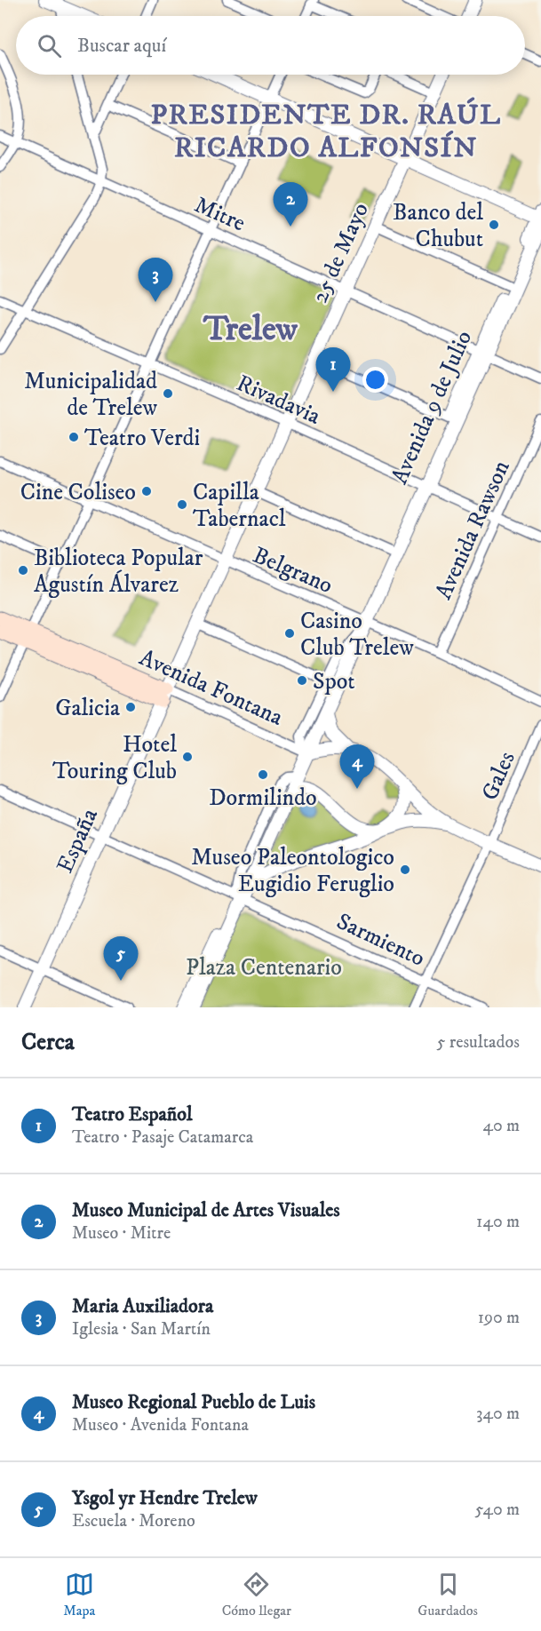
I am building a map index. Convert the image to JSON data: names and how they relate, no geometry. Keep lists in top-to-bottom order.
{
  "streets": {
    "main road": ["Avenida Fontana"],
    "street": [
      "Mitre",
      "25 de Mayo",
      "Rivadavia",
      "Avenida 9 de Julio",
      "Avenida Rawson",
      "Belgrano",
      "Gales",
      "España",
      "Sarmiento"
    ]
  },
  "crossings": [
    ["Mitre", "25 de Mayo"],
    ["Mitre", "Avenida 9 de Julio"],
    ["25 de Mayo", "Rivadavia"],
    ["25 de Mayo", "Belgrano"],
    ["25 de Mayo", "Avenida Fontana"],
    ["25 de Mayo", "España"],
    ["Rivadavia", "Avenida 9 de Julio"],
    ["Rivadavia", "Avenida Rawson"],
    ["Avenida 9 de Julio", "Belgrano"],
    ["Avenida 9 de Julio", "Avenida Fontana"],
    ["Avenida Rawson", "Belgrano"],
    ["Avenida Fontana", "España"],
    ["Gales", "Sarmiento"],
    ["España", "Sarmiento"]
  ],
  "districts": ["PRESIDENTE DR. RAÚL RICARDO ALFONSÍN", "Trelew"],
  "parks": ["Plaza Centenario"],
  "places": [
    "Banco del Chubut",
    "Municipalidad de Trelew",
    "Teatro Verdi",
    "Cine Coliseo",
    "Capilla Tabernacl",
    "Biblioteca Popular Agustín Álvarez",
    "Casino Club Trelew",
    "Spot",
    "Galicia",
    "Hotel Touring Club",
    "Dormilindo",
    "Museo Paleontologico Eugidio Feruglio"
  ],
  "page": {
    "search": "Buscar aquí",
    "pins": [
      "2",
      "3",
      "1",
      "4",
      "5"
    ],
    "heading": ["Cerca", "5 resultados"],
    "list": [
      {
        "mark": "1",
        "name": "Teatro Español",
        "note": "Teatro · Pasaje Catamarca",
        "value": "40 m"
      },
      {
        "mark": "2",
        "name": "Museo Municipal de Artes Visuales",
        "note": "Museo · Mitre",
        "value": "140 m"
      },
      {
        "mark": "3",
        "name": "Maria Auxiliadora",
        "note": "Iglesia · San Martín",
        "value": "190 m"
      },
      {
        "mark": "4",
        "name": "Museo Regional Pueblo de Luis",
        "note": "Museo · Avenida Fontana",
        "value": "340 m"
      },
      {
        "mark": "5",
        "name": "Ysgol yr Hendre Trelew",
        "note": "Escuela · Moreno",
        "value": "540 m"
      }
    ],
    "nav": ["Mapa", "Cómo llegar", "Guardados"]
  }
}
